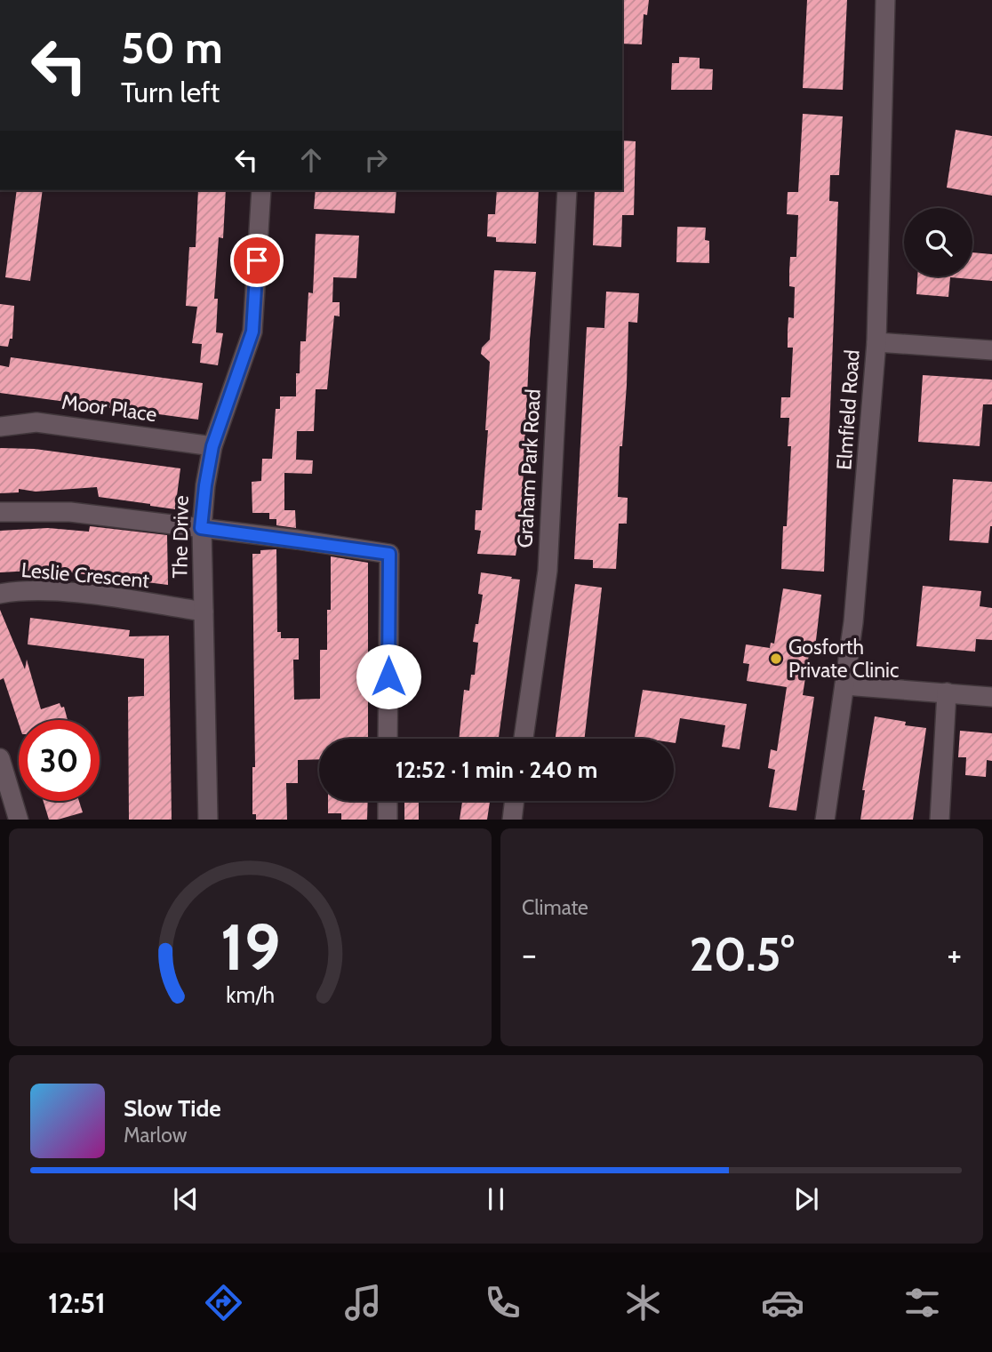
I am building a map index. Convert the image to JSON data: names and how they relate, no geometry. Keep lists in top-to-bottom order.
{
  "streets": {
    "street": [
      "Moor Place",
      "Elmfield Road",
      "Graham Park Road",
      "The Drive",
      "Leslie Crescent"
    ]
  },
  "crossings": [
    ["Moor Place", "The Drive"],
    ["The Drive", "Leslie Crescent"]
  ],
  "places": ["Gosforth Private Clinic"],
  "page": {
    "turn": ["50 m", "Turn left"],
    "limit": "30",
    "trip": "12:52 · 1 min · 240 m",
    "tile": "Climate",
    "heat": ["−", "20.5°", "+"],
    "song": ["Slow Tide", "Marlow"],
    "tabs": "12:51",
    "gauge": ["19", "km/h"]
  }
}
